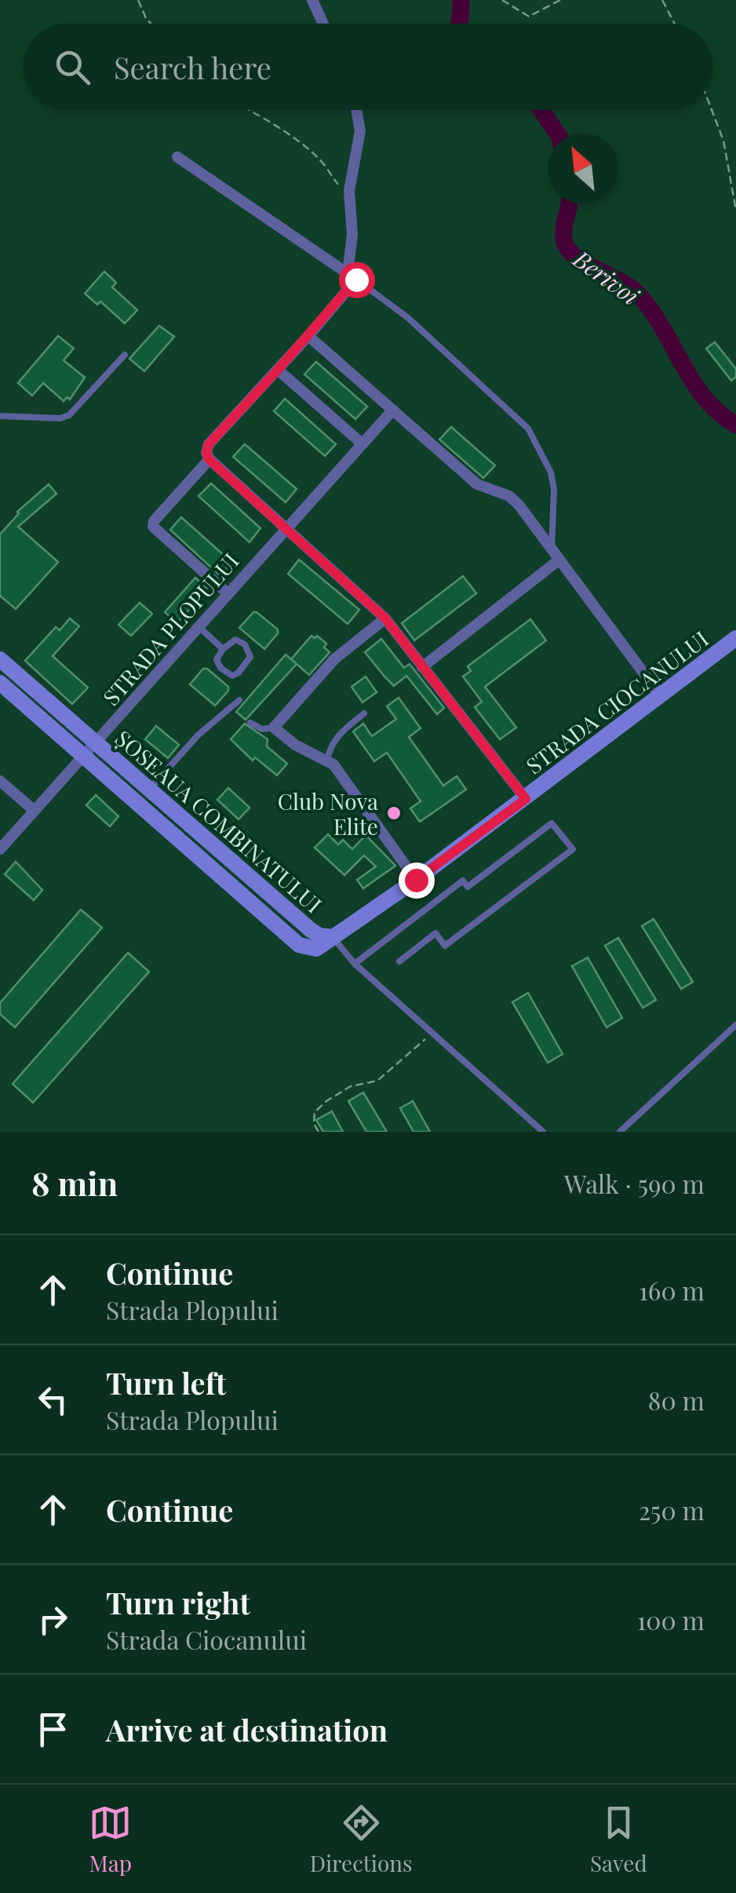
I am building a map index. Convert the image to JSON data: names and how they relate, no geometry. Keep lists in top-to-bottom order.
{
  "streets": {
    "main road": ["STRADA CIOCANULUI", "ȘOSEAUA COMBINATULUI"],
    "street": ["STRADA PLOPULUI"]
  },
  "crossings": [
    ["STRADA PLOPULUI", "ȘOSEAUA COMBINATULUI"],
    ["STRADA CIOCANULUI", "ȘOSEAUA COMBINATULUI"]
  ],
  "water": ["Berivoi"],
  "places": ["Club Nova Elite"],
  "north": "top left",
  "page": {
    "search": "Search here",
    "heading": ["8 min", "Walk · 590 m"],
    "list": [
      ["Continue", "Strada Plopului", "160 m"],
      ["Turn left", "Strada Plopului", "80 m"],
      ["Continue", "250 m"],
      ["Turn right", "Strada Ciocanului", "100 m"],
      "Arrive at destination"
    ],
    "nav": ["Map", "Directions", "Saved"]
  }
}
